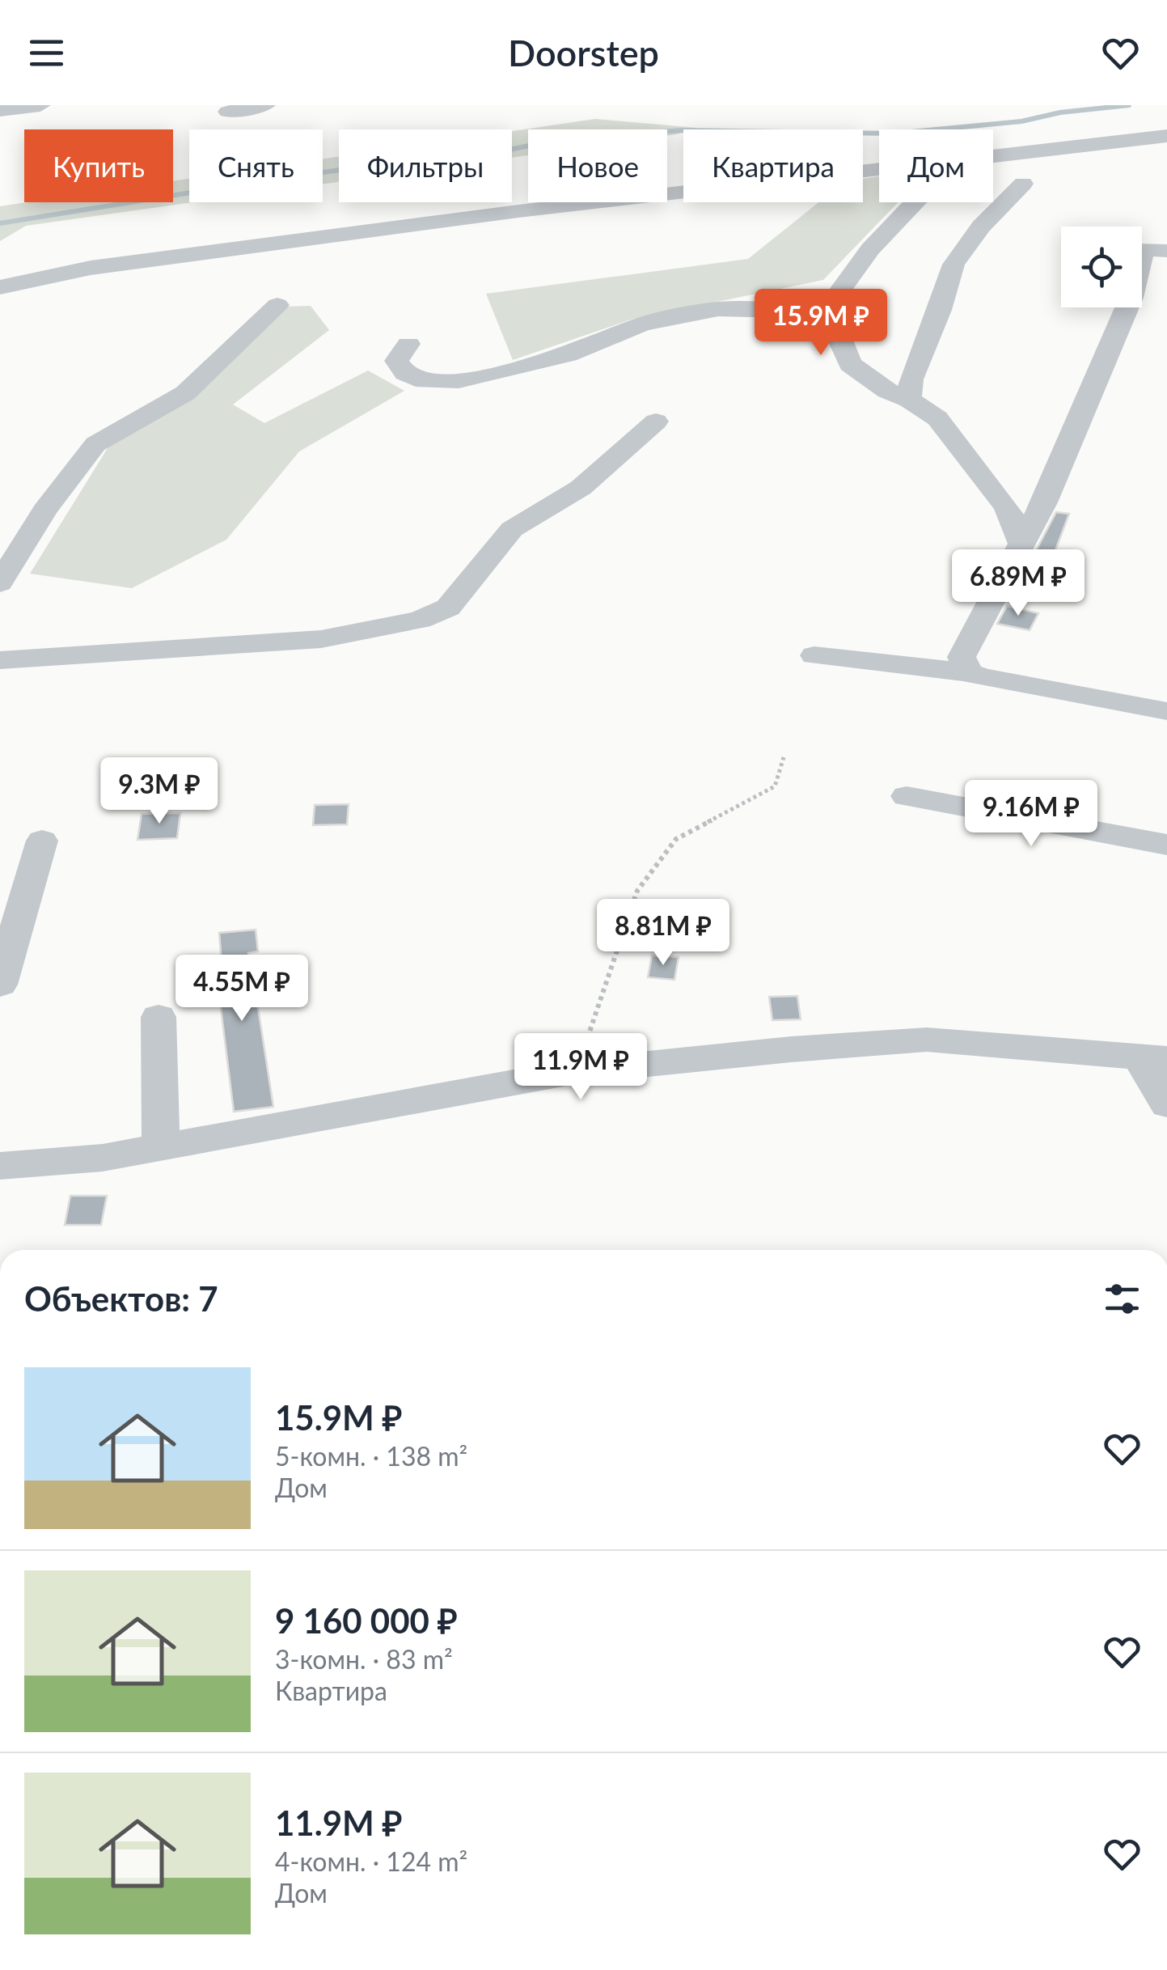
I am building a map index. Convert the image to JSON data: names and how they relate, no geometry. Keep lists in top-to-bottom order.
{
  "page": {
    "header": "Doorstep",
    "chip": [
      "Купить",
      "Снять",
      "Фильтры",
      "Новое",
      "Квартира",
      "Дом"
    ],
    "price": [
      "15.9M ₽",
      "6.89M ₽",
      "9.3M ₽",
      "9.16M ₽",
      "8.81M ₽",
      "4.55M ₽",
      "11.9M ₽"
    ],
    "heading": "Объектов: 7",
    "list": [
      {
        "name": "15.9M ₽",
        "note": "5-комн. · 138 m² · Дом"
      },
      {
        "name": "9 160 000 ₽",
        "note": "3-комн. · 83 m² · Квартира"
      },
      {
        "name": "11.9M ₽",
        "note": "4-комн. · 124 m² · Дом"
      }
    ]
  }
}
